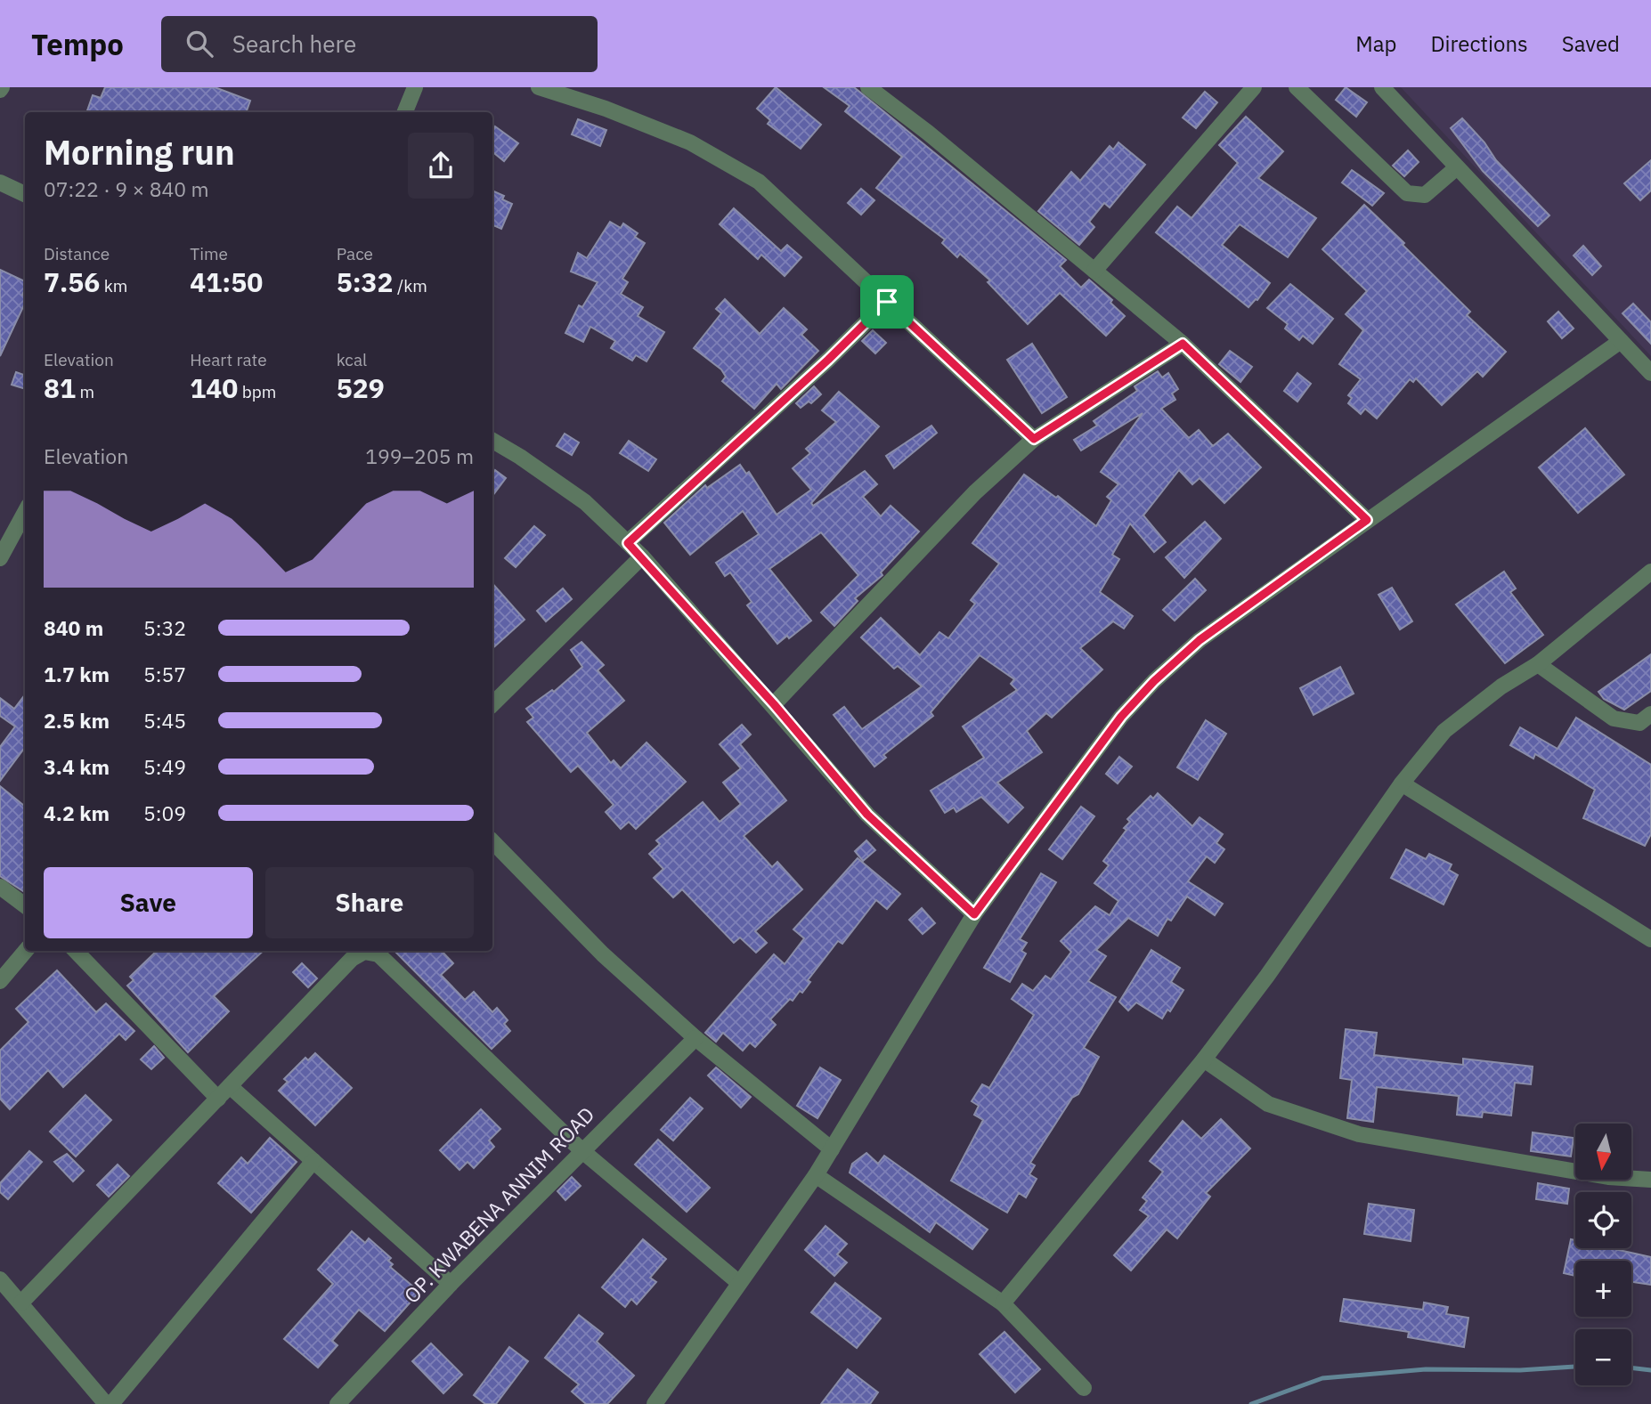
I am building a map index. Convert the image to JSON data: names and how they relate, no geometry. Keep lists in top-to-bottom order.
{
  "streets": {
    "street": ["OP. KWABENA ANNIM ROAD"]
  },
  "north": "bottom",
  "page": {
    "header": "Tempo",
    "search": "Search here",
    "nav": ["Map", "Directions", "Saved"],
    "heading": ["Morning run", "07:22 · 9 × 840 m"],
    "stats": [
      ["Distance", "7.56 km"],
      ["Time", "41:50"],
      ["Pace", "5:32 /km"],
      ["Elevation", "81 m"],
      ["Heart rate", "140 bpm"],
      ["kcal", "529"]
    ],
    "chart": ["Elevation", "199–205 m"],
    "list": [
      {
        "name": "840 m",
        "note": "5:32"
      },
      {
        "name": "1.7 km",
        "note": "5:57"
      },
      {
        "name": "2.5 km",
        "note": "5:45"
      },
      {
        "name": "3.4 km",
        "note": "5:49"
      },
      {
        "name": "4.2 km",
        "note": "5:09"
      }
    ],
    "buttons": ["Save", "Share"],
    "map_buttons": ["+", "−"]
  }
}
